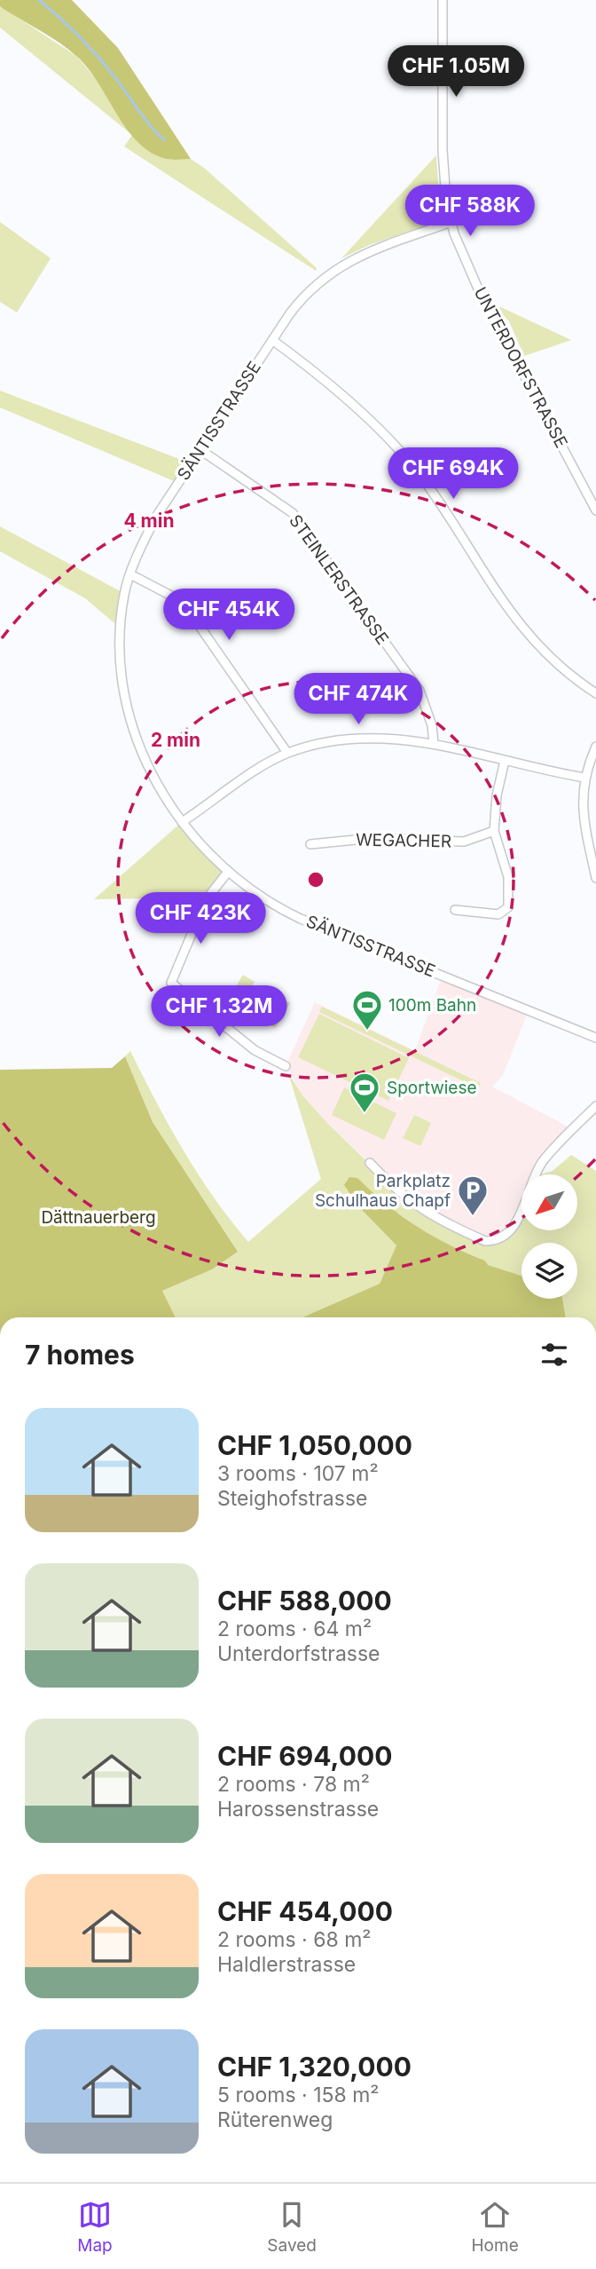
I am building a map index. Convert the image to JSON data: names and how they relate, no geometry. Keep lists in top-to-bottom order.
{
  "streets": {
    "street": [
      "UNTERDORFSTRASSE",
      "SÄNTISSTRASSE",
      "STEINLERSTRASSE",
      "WEGACHER"
    ]
  },
  "crossings": [
    ["UNTERDORFSTRASSE", "SÄNTISSTRASSE"],
    ["SÄNTISSTRASSE", "STEINLERSTRASSE"]
  ],
  "parks": ["Dättnauerberg"],
  "places": {
    "sports": ["100m Bahn", "Sportwiese"],
    "parking": ["Parkplatz Schulhaus Chapf"]
  },
  "north": "bottom left",
  "page": {
    "price": [
      "CHF 1.05M",
      "CHF 588K",
      "CHF 694K",
      "CHF 454K",
      "CHF 474K",
      "CHF 423K",
      "CHF 1.32M"
    ],
    "heading": "7 homes",
    "list": [
      {
        "name": "CHF 1,050,000",
        "note": "3 rooms · 107 m² · Steighofstrasse"
      },
      {
        "name": "CHF 588,000",
        "note": "2 rooms · 64 m² · Unterdorfstrasse"
      },
      {
        "name": "CHF 694,000",
        "note": "2 rooms · 78 m² · Harossenstrasse"
      },
      {
        "name": "CHF 454,000",
        "note": "2 rooms · 68 m² · Haldlerstrasse"
      },
      {
        "name": "CHF 1,320,000",
        "note": "5 rooms · 158 m² · Rüterenweg"
      }
    ],
    "tabs": ["Map", "Saved", "Home"]
  },
  "rings": ["4 min", "2 min"]
}
